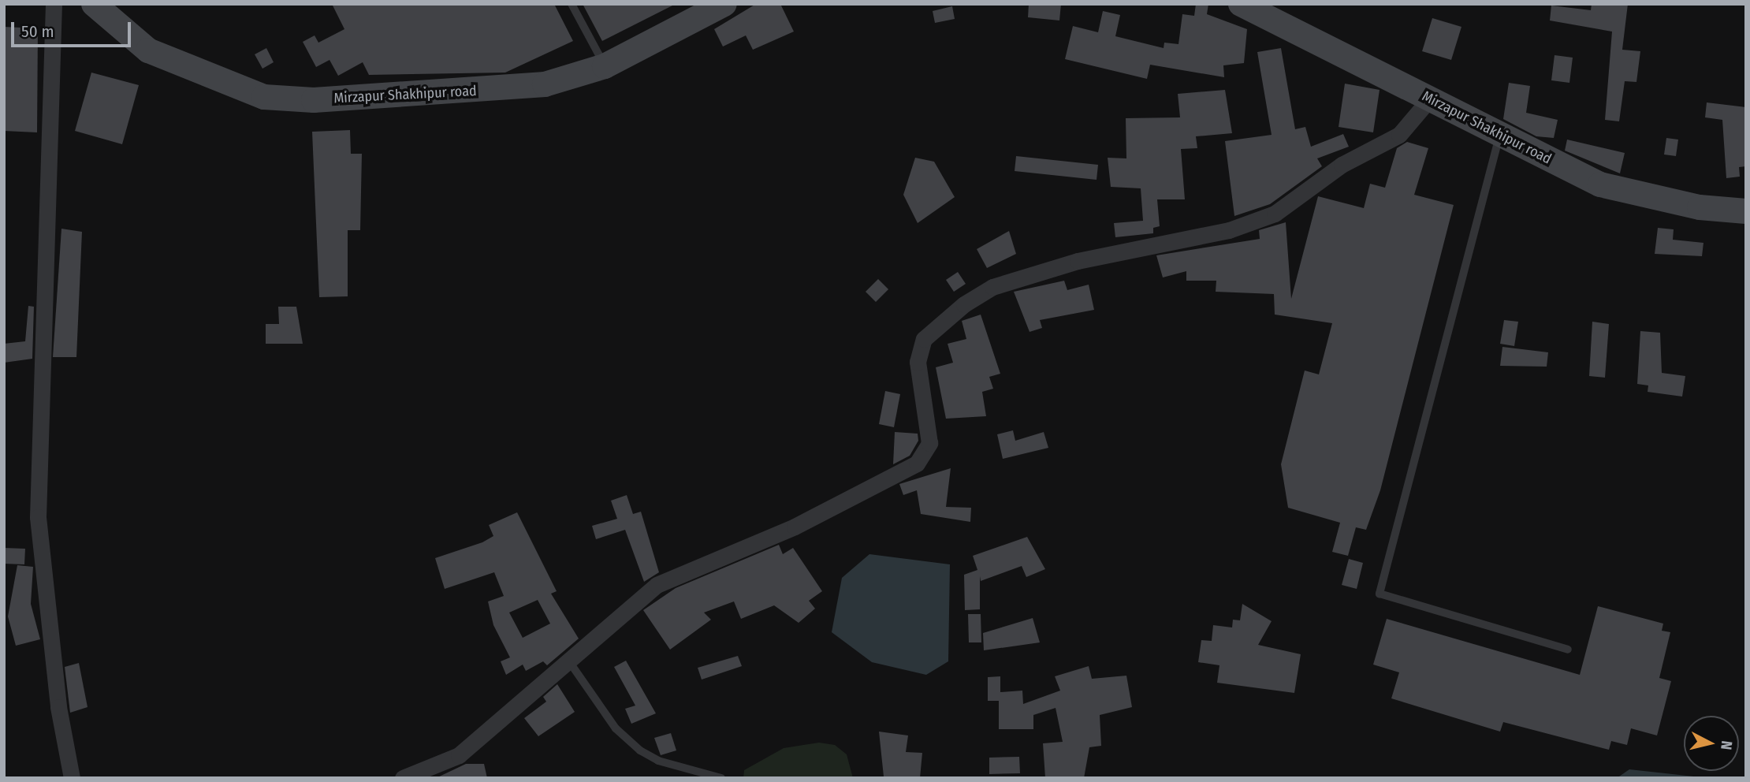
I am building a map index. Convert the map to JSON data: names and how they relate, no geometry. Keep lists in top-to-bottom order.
{
  "streets": {
    "main road": ["Mirzapur Shakhipur road"]
  },
  "scale_bar": "50 m",
  "north": "right"
}
